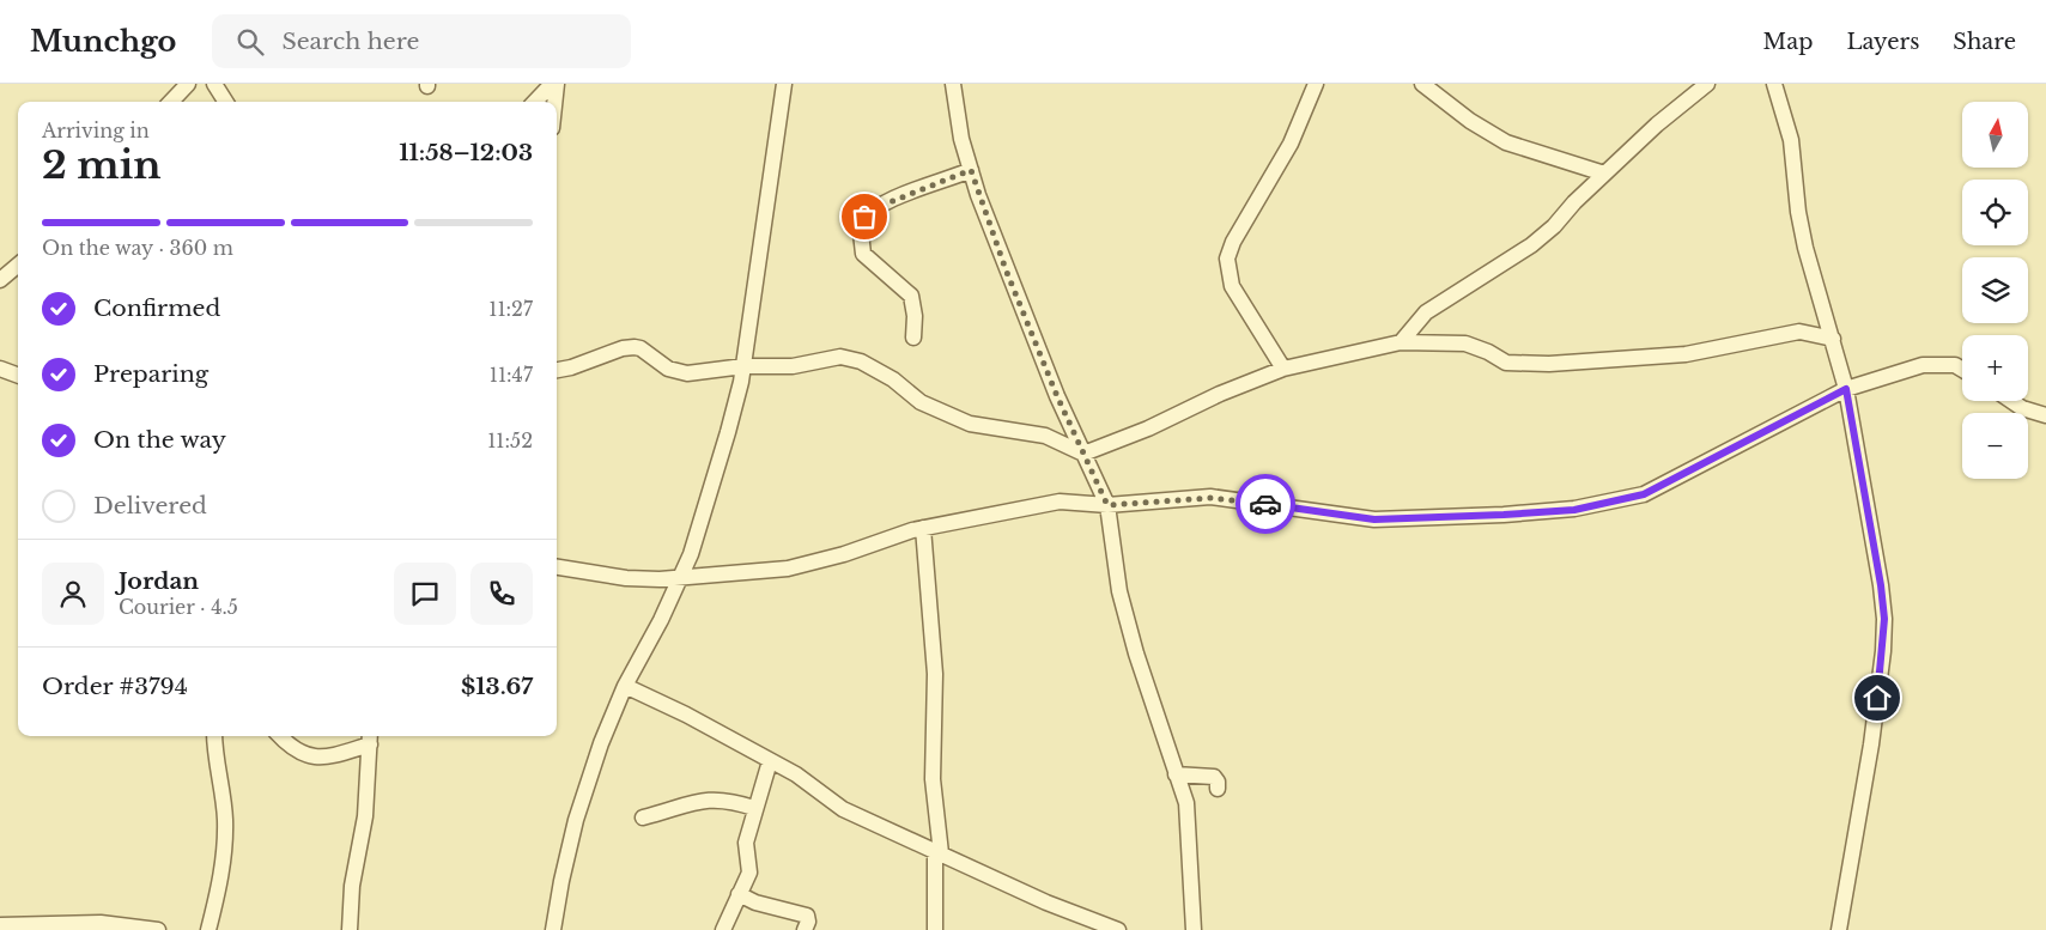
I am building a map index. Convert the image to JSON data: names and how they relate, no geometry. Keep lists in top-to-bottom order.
{
  "north": "top",
  "page": {
    "header": "Munchgo",
    "search": "Search here",
    "nav": ["Map", "Layers", "Share"],
    "map_buttons": ["+", "−"],
    "heading": ["2 min", "Arriving in", "11:58–12:03"],
    "panel": [
      "Jordan",
      "Courier · 4.5",
      "Order #3794",
      "$13.67"
    ],
    "bar": "On the way · 360 m",
    "list": [
      ["Confirmed", "11:27"],
      ["Preparing", "11:47"],
      ["On the way", "11:52"],
      "Delivered"
    ]
  }
}
